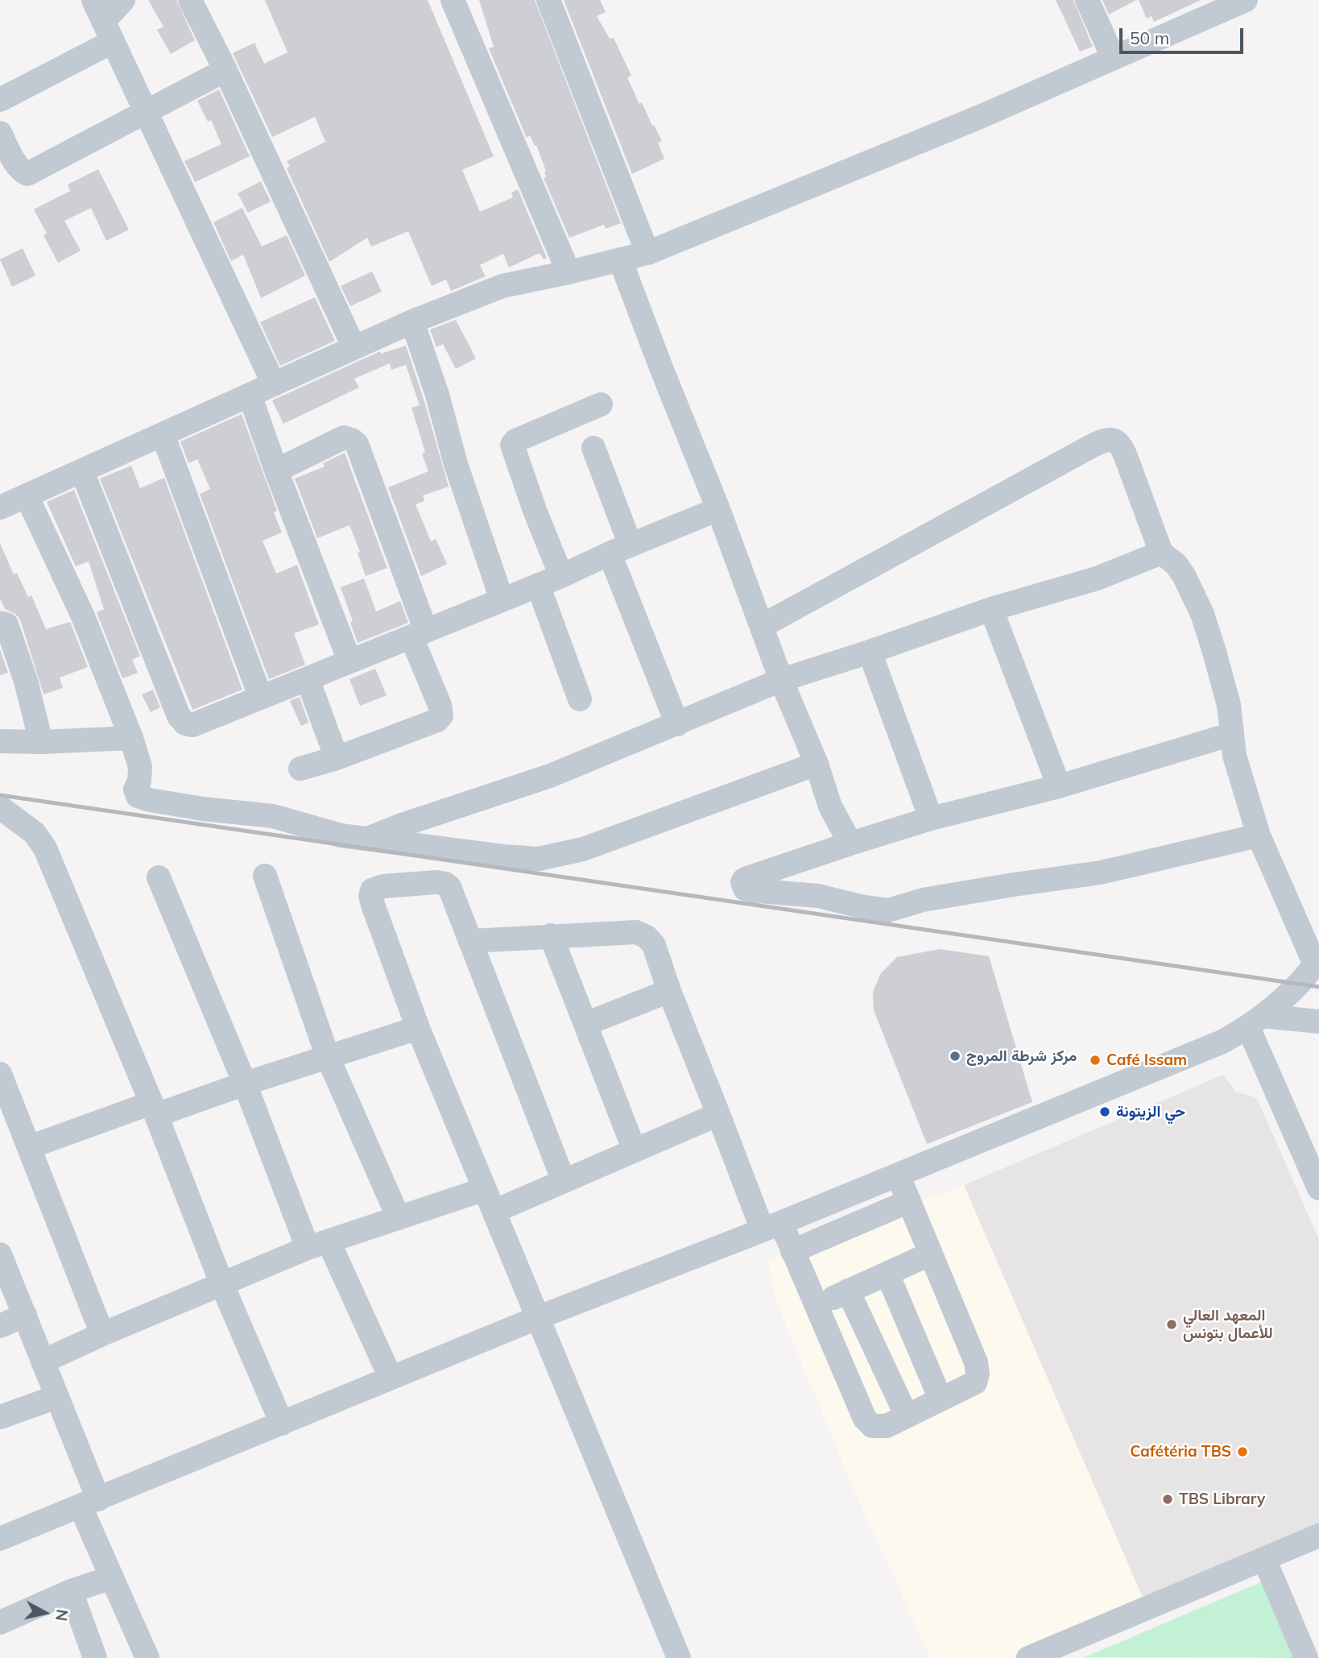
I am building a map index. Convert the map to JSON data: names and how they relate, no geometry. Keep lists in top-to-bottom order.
{
  "places": [
    "مركز شرطة المروج",
    "Café Issam",
    "حي الزيتونة",
    "المعهد العالي للأعمال بتونس",
    "Cafétéria TBS",
    "TBS Library"
  ],
  "scale_bar": "50 m",
  "north": "right"
}
